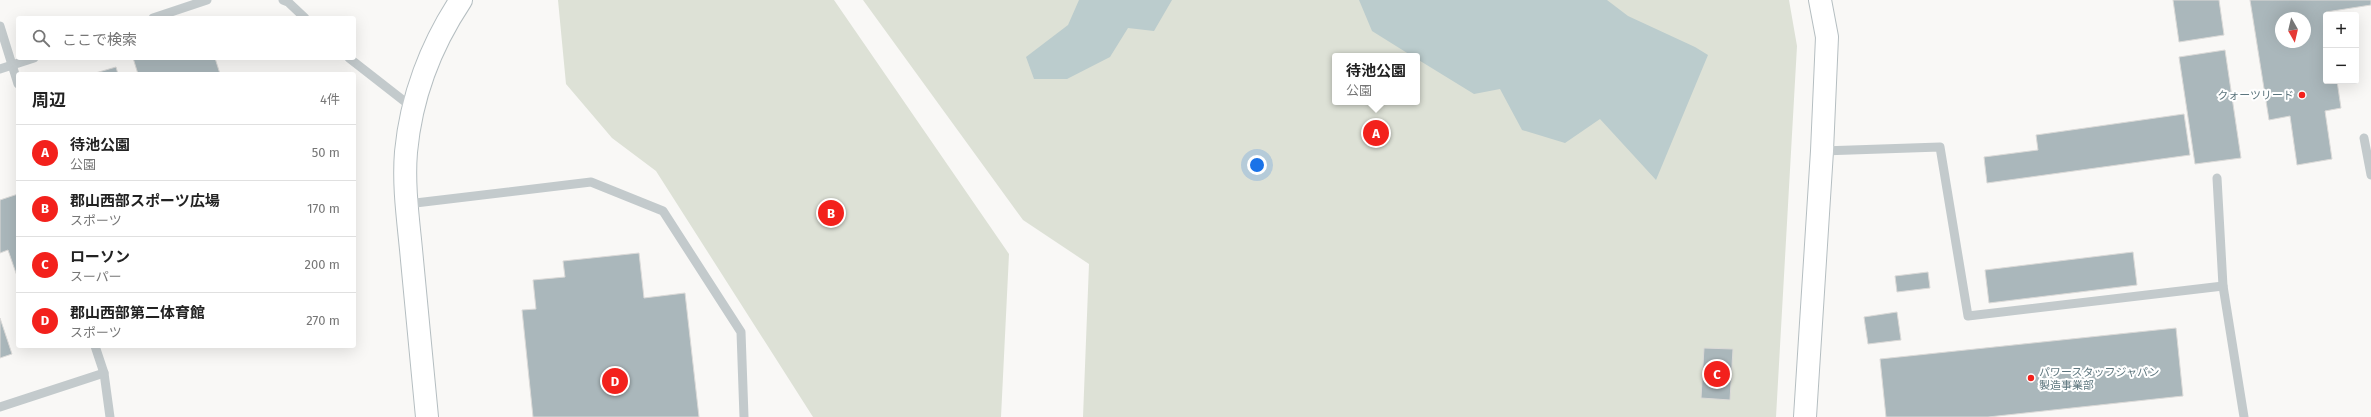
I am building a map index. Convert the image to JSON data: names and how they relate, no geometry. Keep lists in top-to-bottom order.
{
  "places": ["クォーツリード", "パワースタッフジャパン 製造事業部"],
  "north": "bottom",
  "page": {
    "map_buttons": ["+", "−"],
    "search": "ここで検索",
    "popup": ["待池公園", "公園"],
    "heading": ["周辺", "4件"],
    "pins": [
      "A",
      "B",
      "C",
      "D"
    ],
    "list": [
      {
        "mark": "A",
        "name": "待池公園",
        "note": "公園",
        "value": "50 m"
      },
      {
        "mark": "B",
        "name": "郡山西部スポーツ広場",
        "note": "スポーツ",
        "value": "170 m"
      },
      {
        "mark": "C",
        "name": "ローソン",
        "note": "スーパー",
        "value": "200 m"
      },
      {
        "mark": "D",
        "name": "郡山西部第二体育館",
        "note": "スポーツ",
        "value": "270 m"
      }
    ]
  }
}
